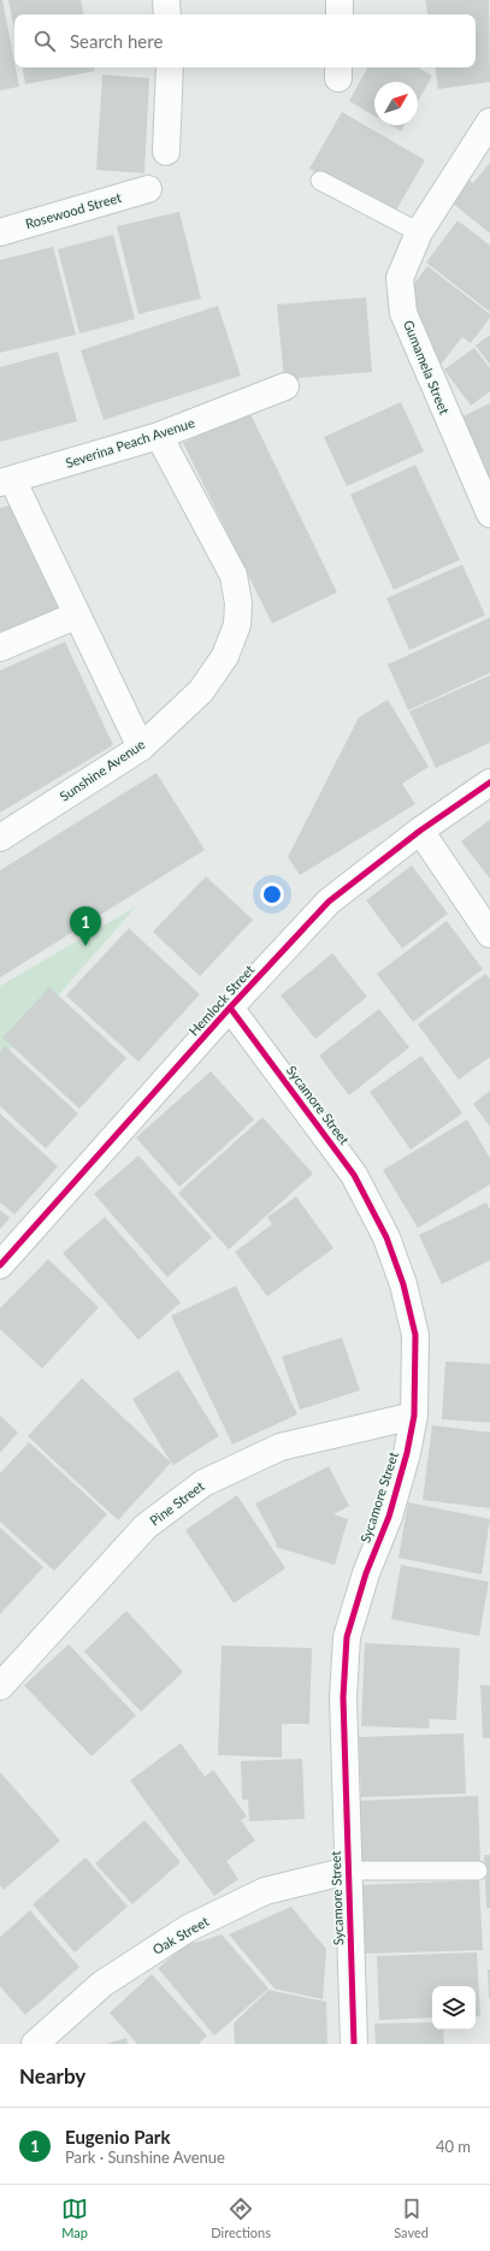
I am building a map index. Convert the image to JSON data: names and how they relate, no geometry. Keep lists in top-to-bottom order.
{
  "streets": {
    "street": [
      "Rosewood Street",
      "Gumamela Street",
      "Severina Peach Avenue",
      "Sunshine Avenue",
      "Hemlock Street",
      "Sycamore Street",
      "Pine Street",
      "Oak Street"
    ]
  },
  "crossings": [
    ["Severina Peach Avenue", "Sunshine Avenue"],
    ["Hemlock Street", "Sycamore Street"],
    ["Sycamore Street", "Pine Street"],
    ["Sycamore Street", "Oak Street"]
  ],
  "north": "top right",
  "page": {
    "search": "Search here",
    "pins": "1",
    "heading": "Nearby",
    "list": [
      {
        "mark": "1",
        "name": "Eugenio Park",
        "note": "Park · Sunshine Avenue",
        "value": "40 m"
      }
    ],
    "nav": ["Map", "Directions", "Saved"]
  }
}
